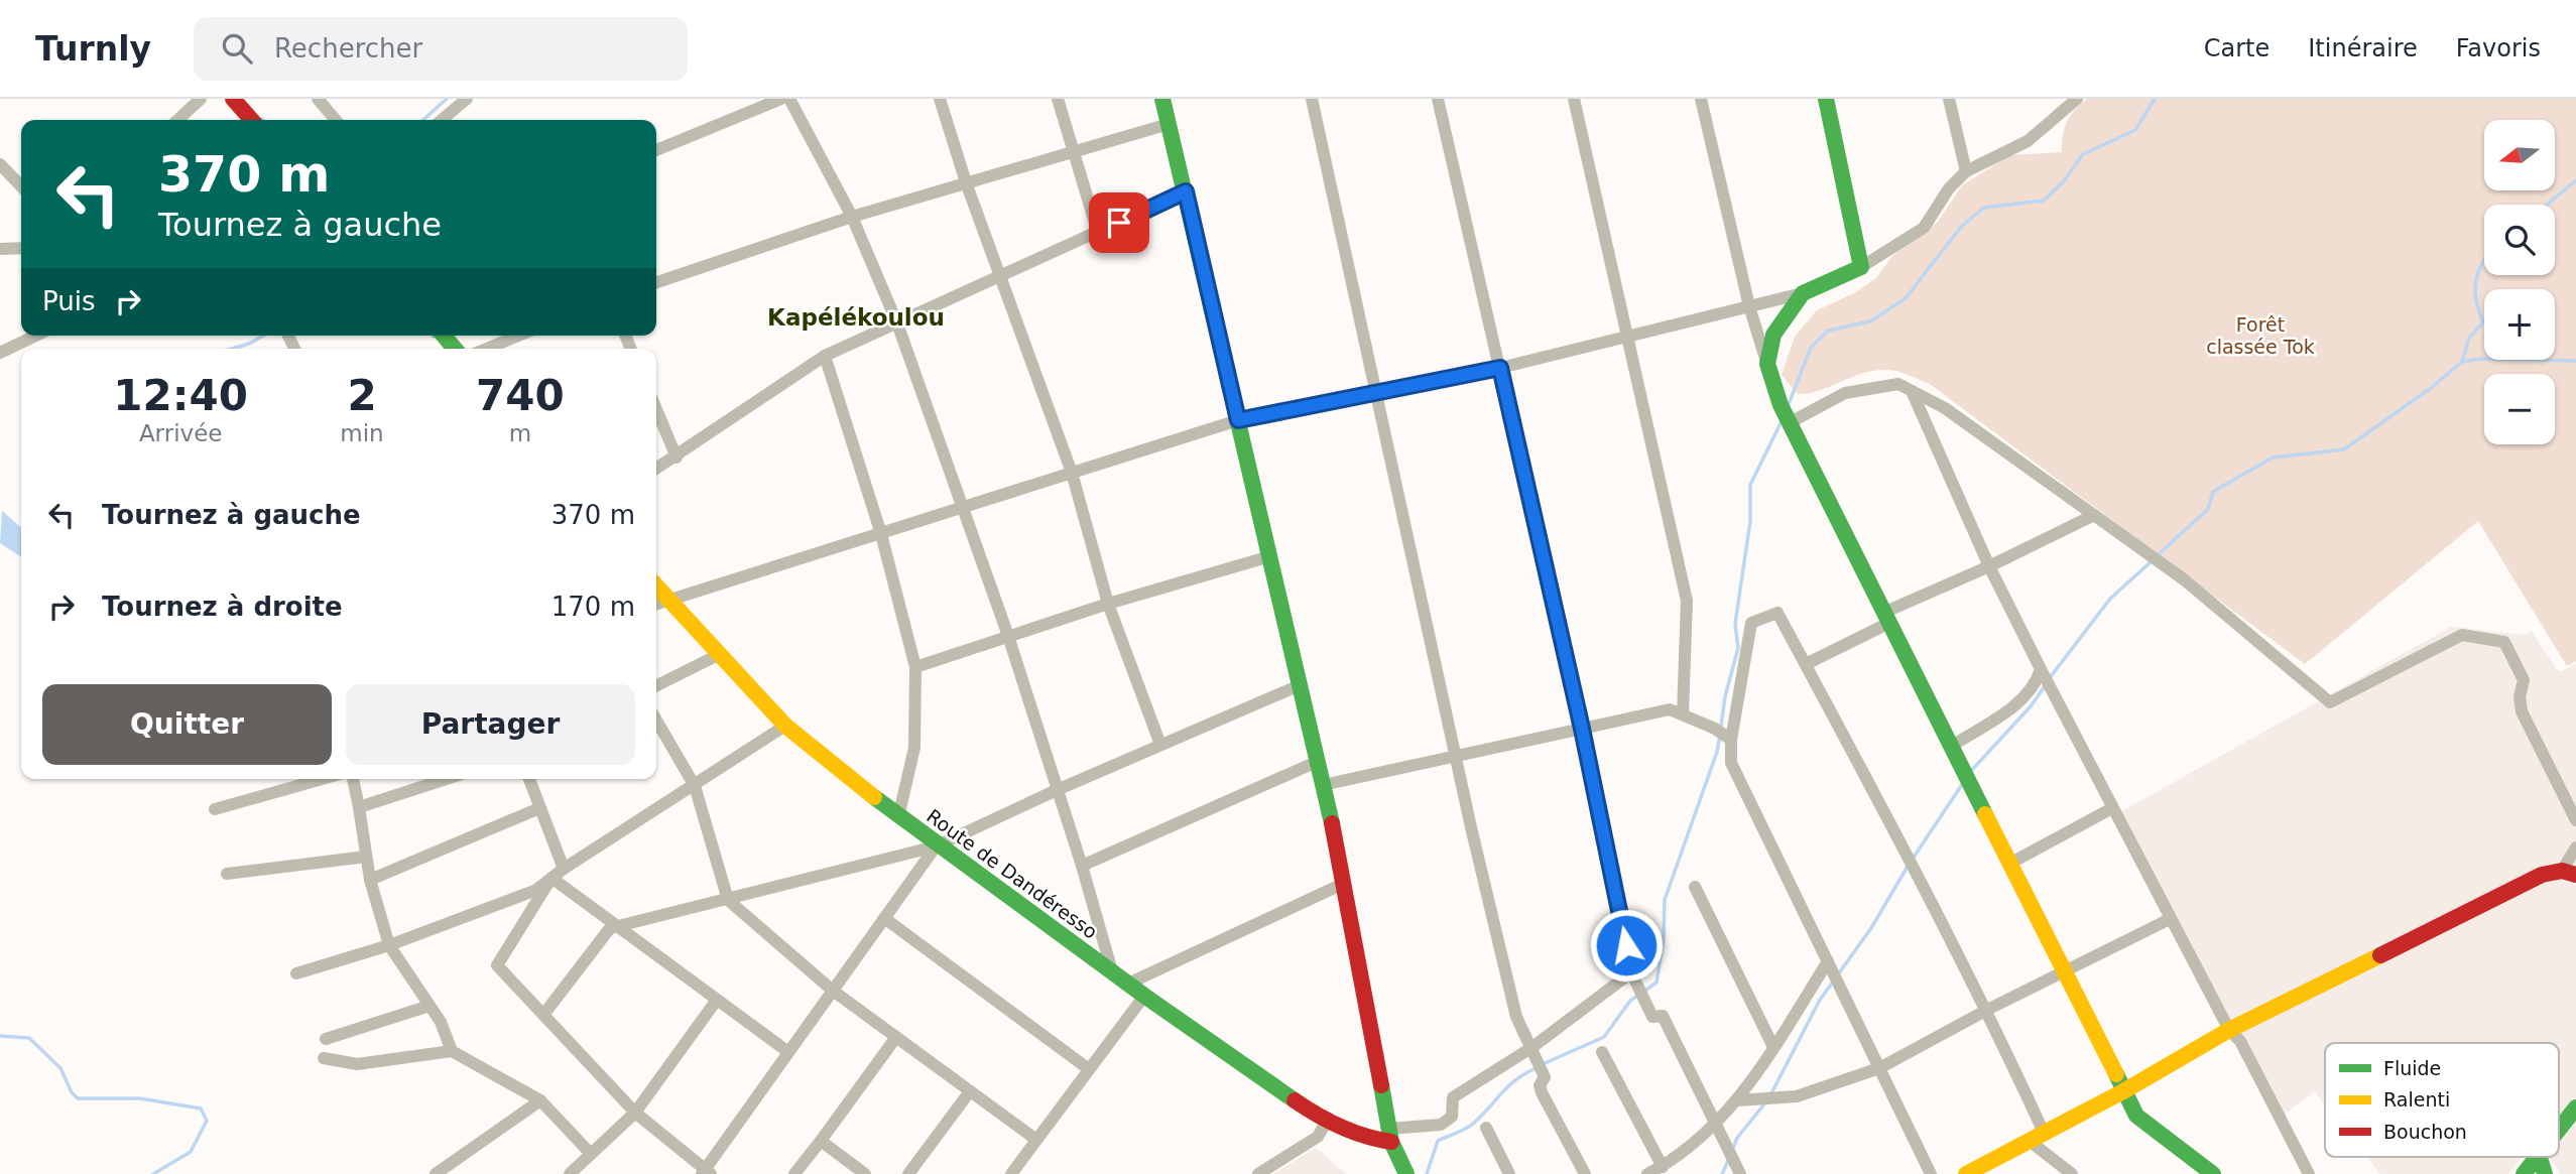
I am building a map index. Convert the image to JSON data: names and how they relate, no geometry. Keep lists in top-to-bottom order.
{
  "streets": {
    "main road": ["Route de Dandéresso"]
  },
  "districts": ["Kapélékoulou"],
  "parks": ["Forêt classée Tok"],
  "legend": ["Fluide", "Ralenti", "Bouchon"],
  "north": "left",
  "page": {
    "header": "Turnly",
    "search": "Rechercher",
    "nav": ["Carte", "Itinéraire", "Favoris"],
    "map_buttons": ["+", "−"],
    "turn": ["370 m", "Tournez à gauche"],
    "then": "Puis",
    "eta": [
      "12:40",
      "Arrivée",
      "2",
      "min",
      "740",
      "m"
    ],
    "list": [
      {
        "name": "Tournez à gauche",
        "value": "370 m"
      },
      {
        "name": "Tournez à droite",
        "value": "170 m"
      }
    ],
    "buttons": ["Quitter", "Partager"]
  }
}
